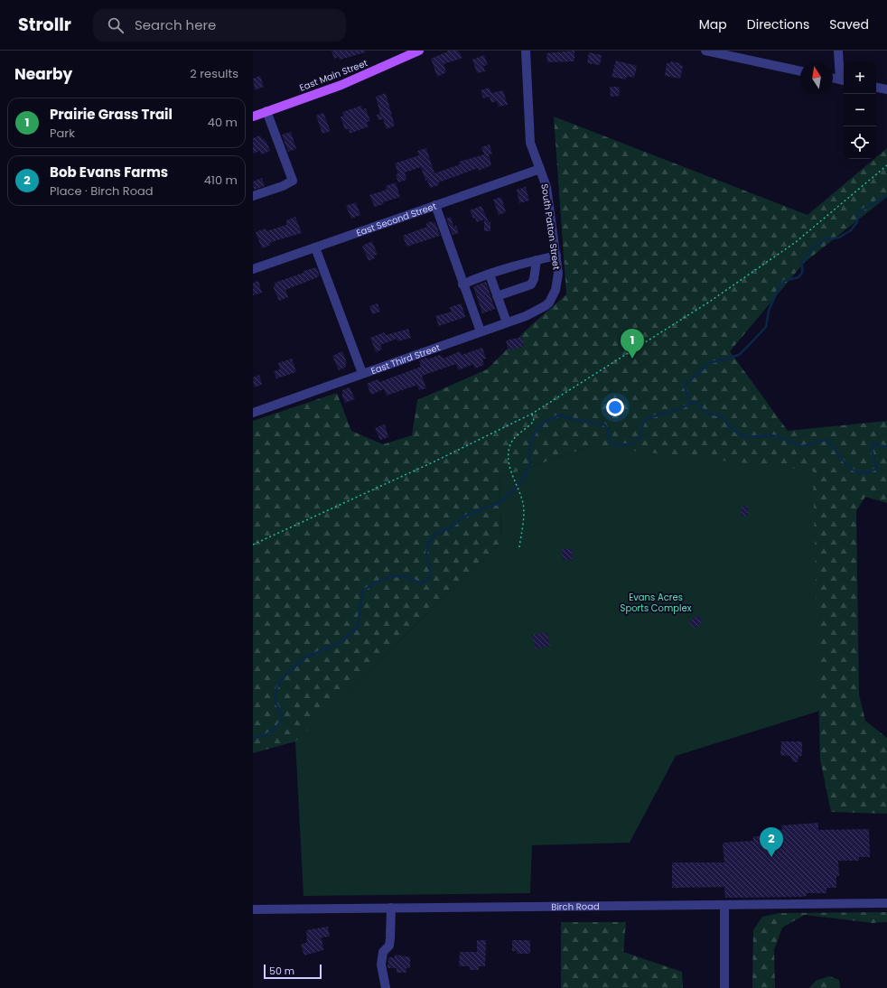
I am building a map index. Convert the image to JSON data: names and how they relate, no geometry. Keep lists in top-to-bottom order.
{
  "streets": {
    "main road": ["East Main Street"],
    "street": [
      "East Second Street",
      "South Patton Street",
      "East Third Street",
      "Birch Road"
    ]
  },
  "crossings": [
    ["East Second Street", "South Patton Street"],
    ["South Patton Street", "East Third Street"]
  ],
  "parks": ["Evans Acres Sports Complex"],
  "scale_bar": "50 m",
  "north": "top",
  "page": {
    "header": "Strollr",
    "search": "Search here",
    "nav": ["Map", "Directions", "Saved"],
    "heading": ["Nearby", "2 results"],
    "map_buttons": ["+", "−"],
    "list": [
      {
        "mark": "1",
        "name": "Prairie Grass Trail",
        "note": "Park",
        "value": "40 m"
      },
      {
        "mark": "2",
        "name": "Bob Evans Farms",
        "note": "Place · Birch Road",
        "value": "410 m"
      }
    ],
    "pins": ["1", "2"],
    "scale": "50 m"
  }
}
